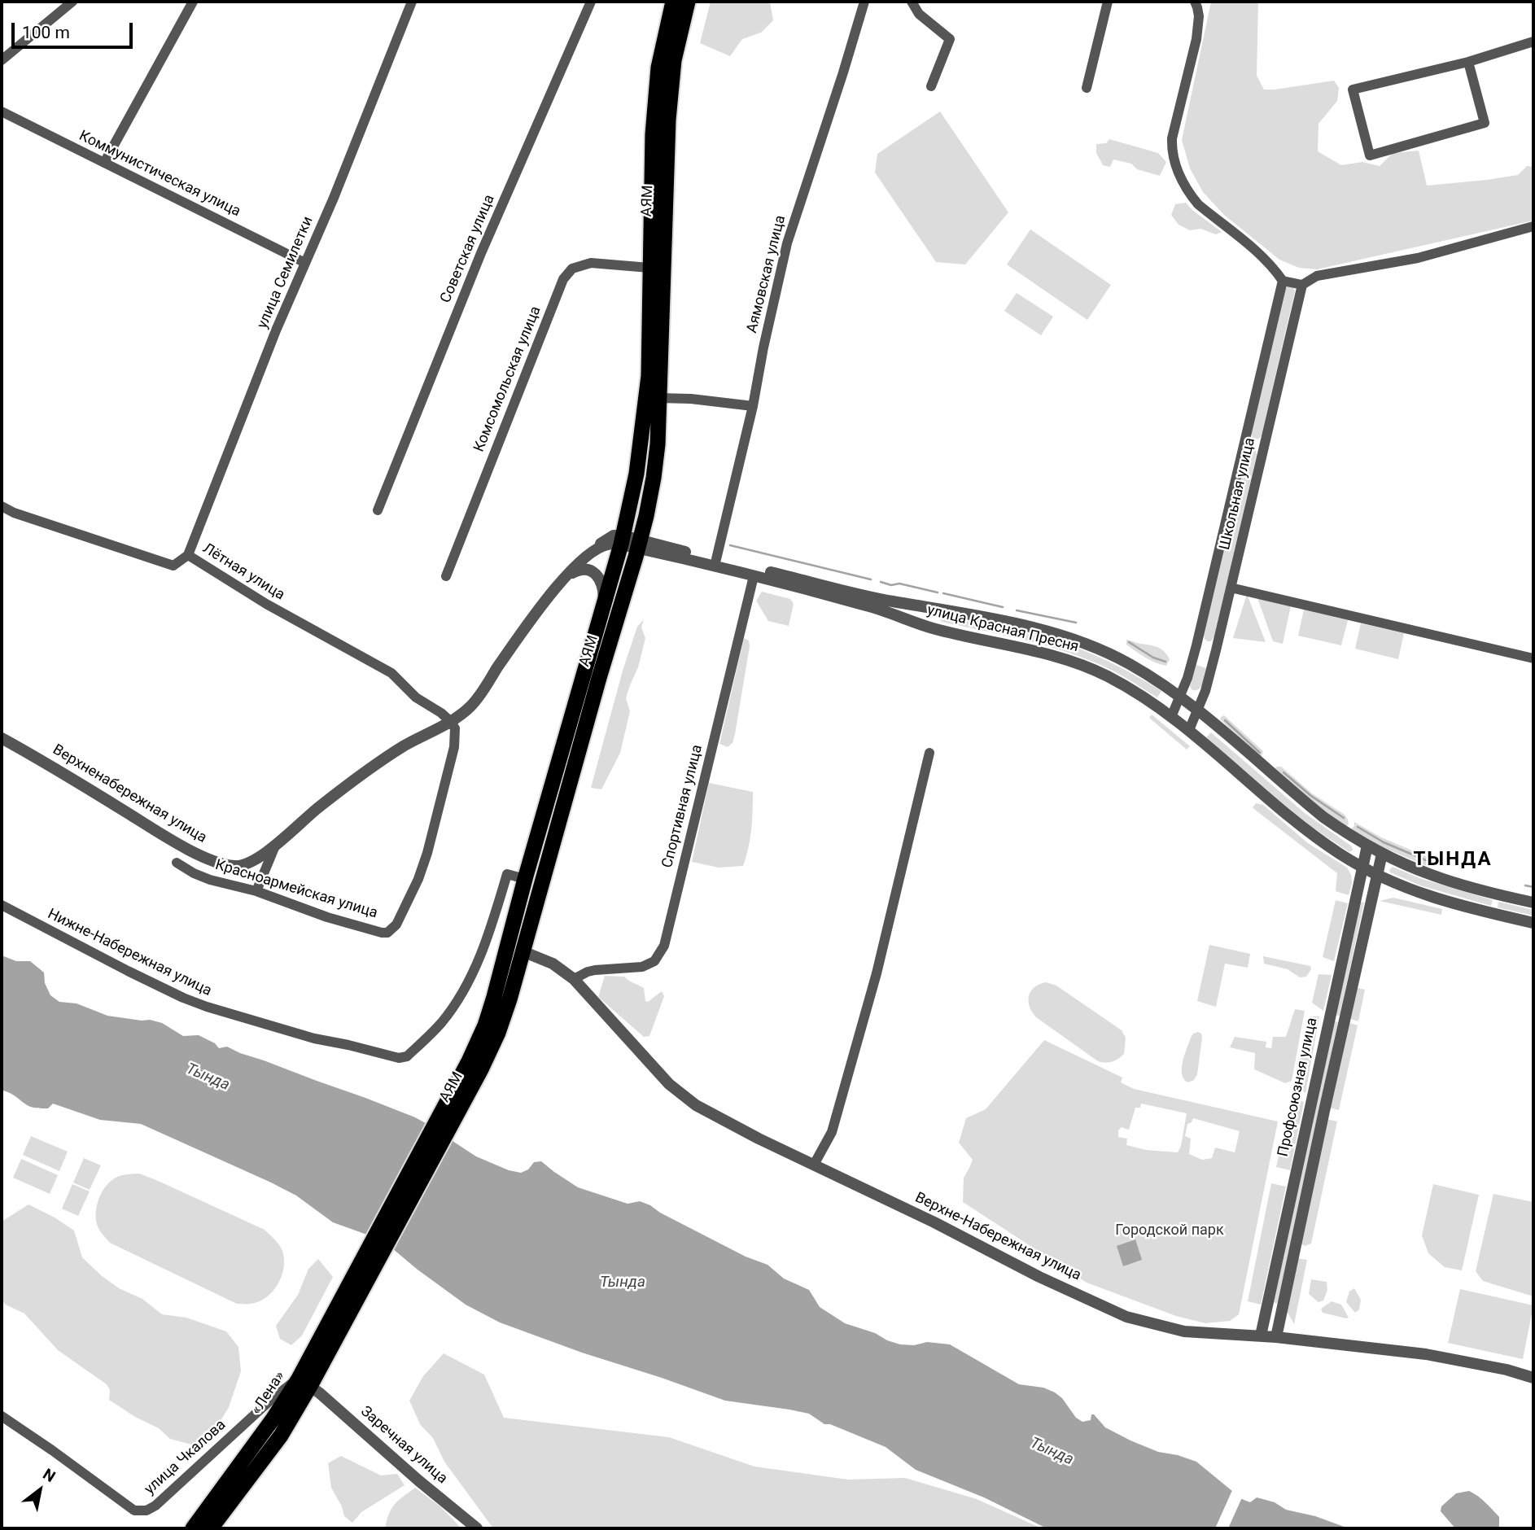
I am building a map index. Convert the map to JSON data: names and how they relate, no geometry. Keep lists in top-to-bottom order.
{
  "streets": {
    "highway": ["АЯМ", "«Лена»"],
    "street": [
      "Коммунистическая улица",
      "Советская улица",
      "улица Семилетки",
      "Аямовская улица",
      "Комсомольская улица",
      "Школьная улица",
      "Лётная улица",
      "улица Красная Пресня",
      "Верхненабережная улица",
      "Спортивная улица",
      "Красноармейская улица",
      "Нижне-Набережная улица",
      "Профсоюзная улица",
      "Верхне-Набережная улица",
      "Заречная улица",
      "улица Чкалова"
    ]
  },
  "crossings": [
    ["Коммунистическая улица", "улица Семилетки"],
    ["АЯМ", "Комсомольская улица"],
    ["АЯМ", "улица Красная Пресня"],
    ["АЯМ", "Красноармейская улица"],
    ["АЯМ", "Нижне-Набережная улица"],
    ["АЯМ", "Верхне-Набережная улица"],
    ["АЯМ", "«Лена»"],
    ["улица Семилетки", "Лётная улица"],
    ["Аямовская улица", "улица Красная Пресня"],
    ["Школьная улица", "улица Красная Пресня"],
    ["Лётная улица", "Красноармейская улица"],
    ["улица Красная Пресня", "Спортивная улица"],
    ["улица Красная Пресня", "Профсоюзная улица"],
    ["Верхненабережная улица", "Красноармейская улица"],
    ["Спортивная улица", "Верхне-Набережная улица"],
    ["Профсоюзная улица", "Верхне-Набережная улица"],
    ["«Лена»", "Заречная улица"],
    ["«Лена»", "улица Чкалова"],
    ["Заречная улица", "улица Чкалова"]
  ],
  "districts": ["ТЫНДА"],
  "water": ["Тында"],
  "parks": ["Городской парк"],
  "scale_bar": "100 m",
  "north": "top right"
}
